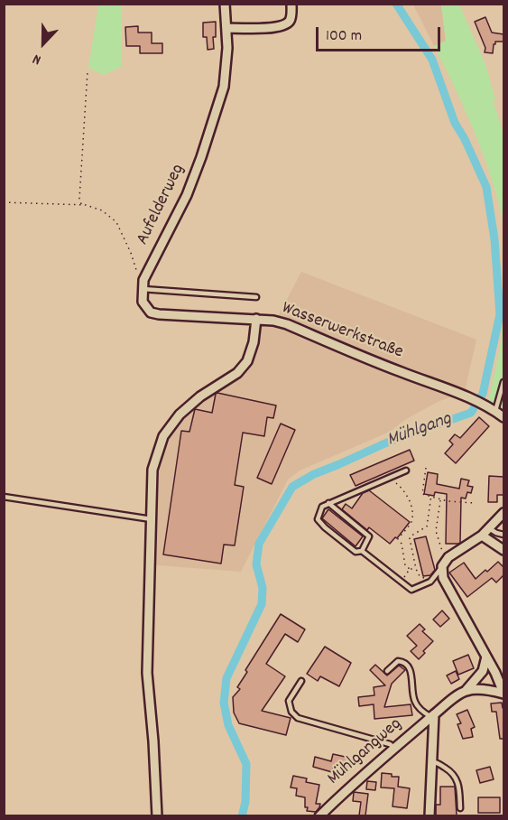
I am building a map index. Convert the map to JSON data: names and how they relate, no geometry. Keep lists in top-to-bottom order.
{
  "streets": {
    "street": ["Aufelderweg", "Wasserwerkstraße", "Mühlgangweg"]
  },
  "water": ["Mühlgang"],
  "scale_bar": "100 m",
  "north": "bottom"
}
